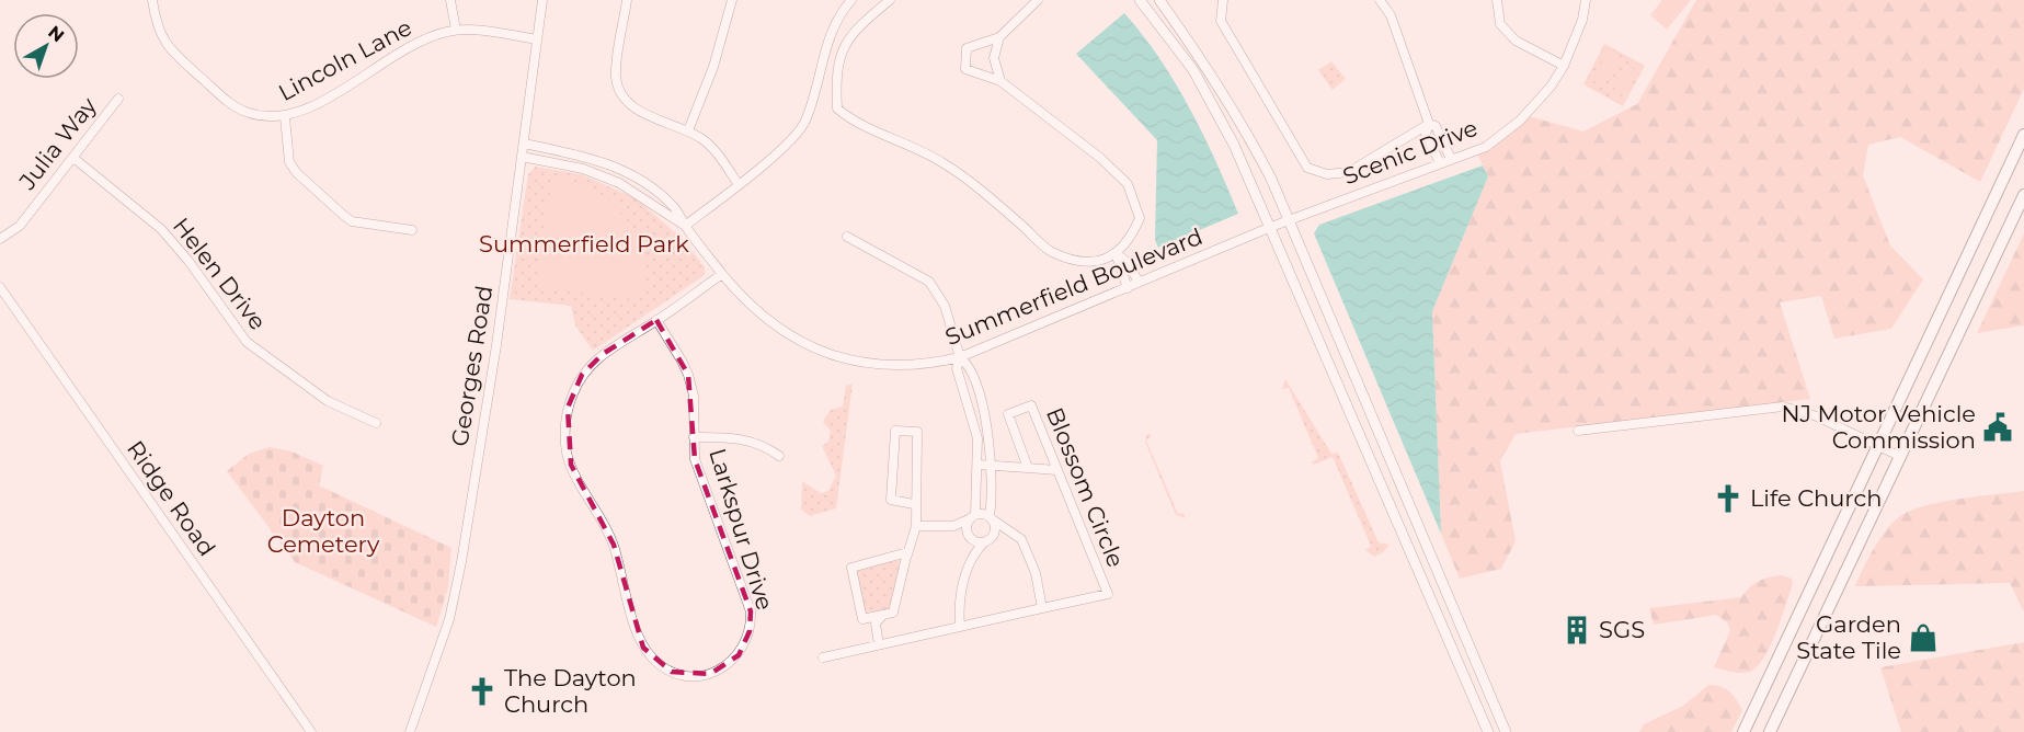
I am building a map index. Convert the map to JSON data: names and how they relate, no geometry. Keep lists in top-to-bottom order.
{
  "streets": {
    "street": [
      "Lincoln Lane",
      "Julia Way",
      "Scenic Drive",
      "Helen Drive",
      "Summerfield Boulevard",
      "Georges Road",
      "Blossom Circle",
      "Ridge Road",
      "Larkspur Drive"
    ]
  },
  "crossings": [
    ["Lincoln Lane", "Georges Road"],
    ["Julia Way", "Helen Drive"],
    ["Scenic Drive", "Summerfield Boulevard"],
    ["Summerfield Boulevard", "Georges Road"],
    ["Summerfield Boulevard", "Larkspur Drive"]
  ],
  "parks": ["Summerfield Park", "Dayton Cemetery"],
  "places": {
    "public building": ["NJ Motor Vehicle Commission"],
    "church": ["Life Church", "The Dayton Church"],
    "building": ["SGS"],
    "shop": ["Garden State Tile"]
  },
  "north": "top right"
}
